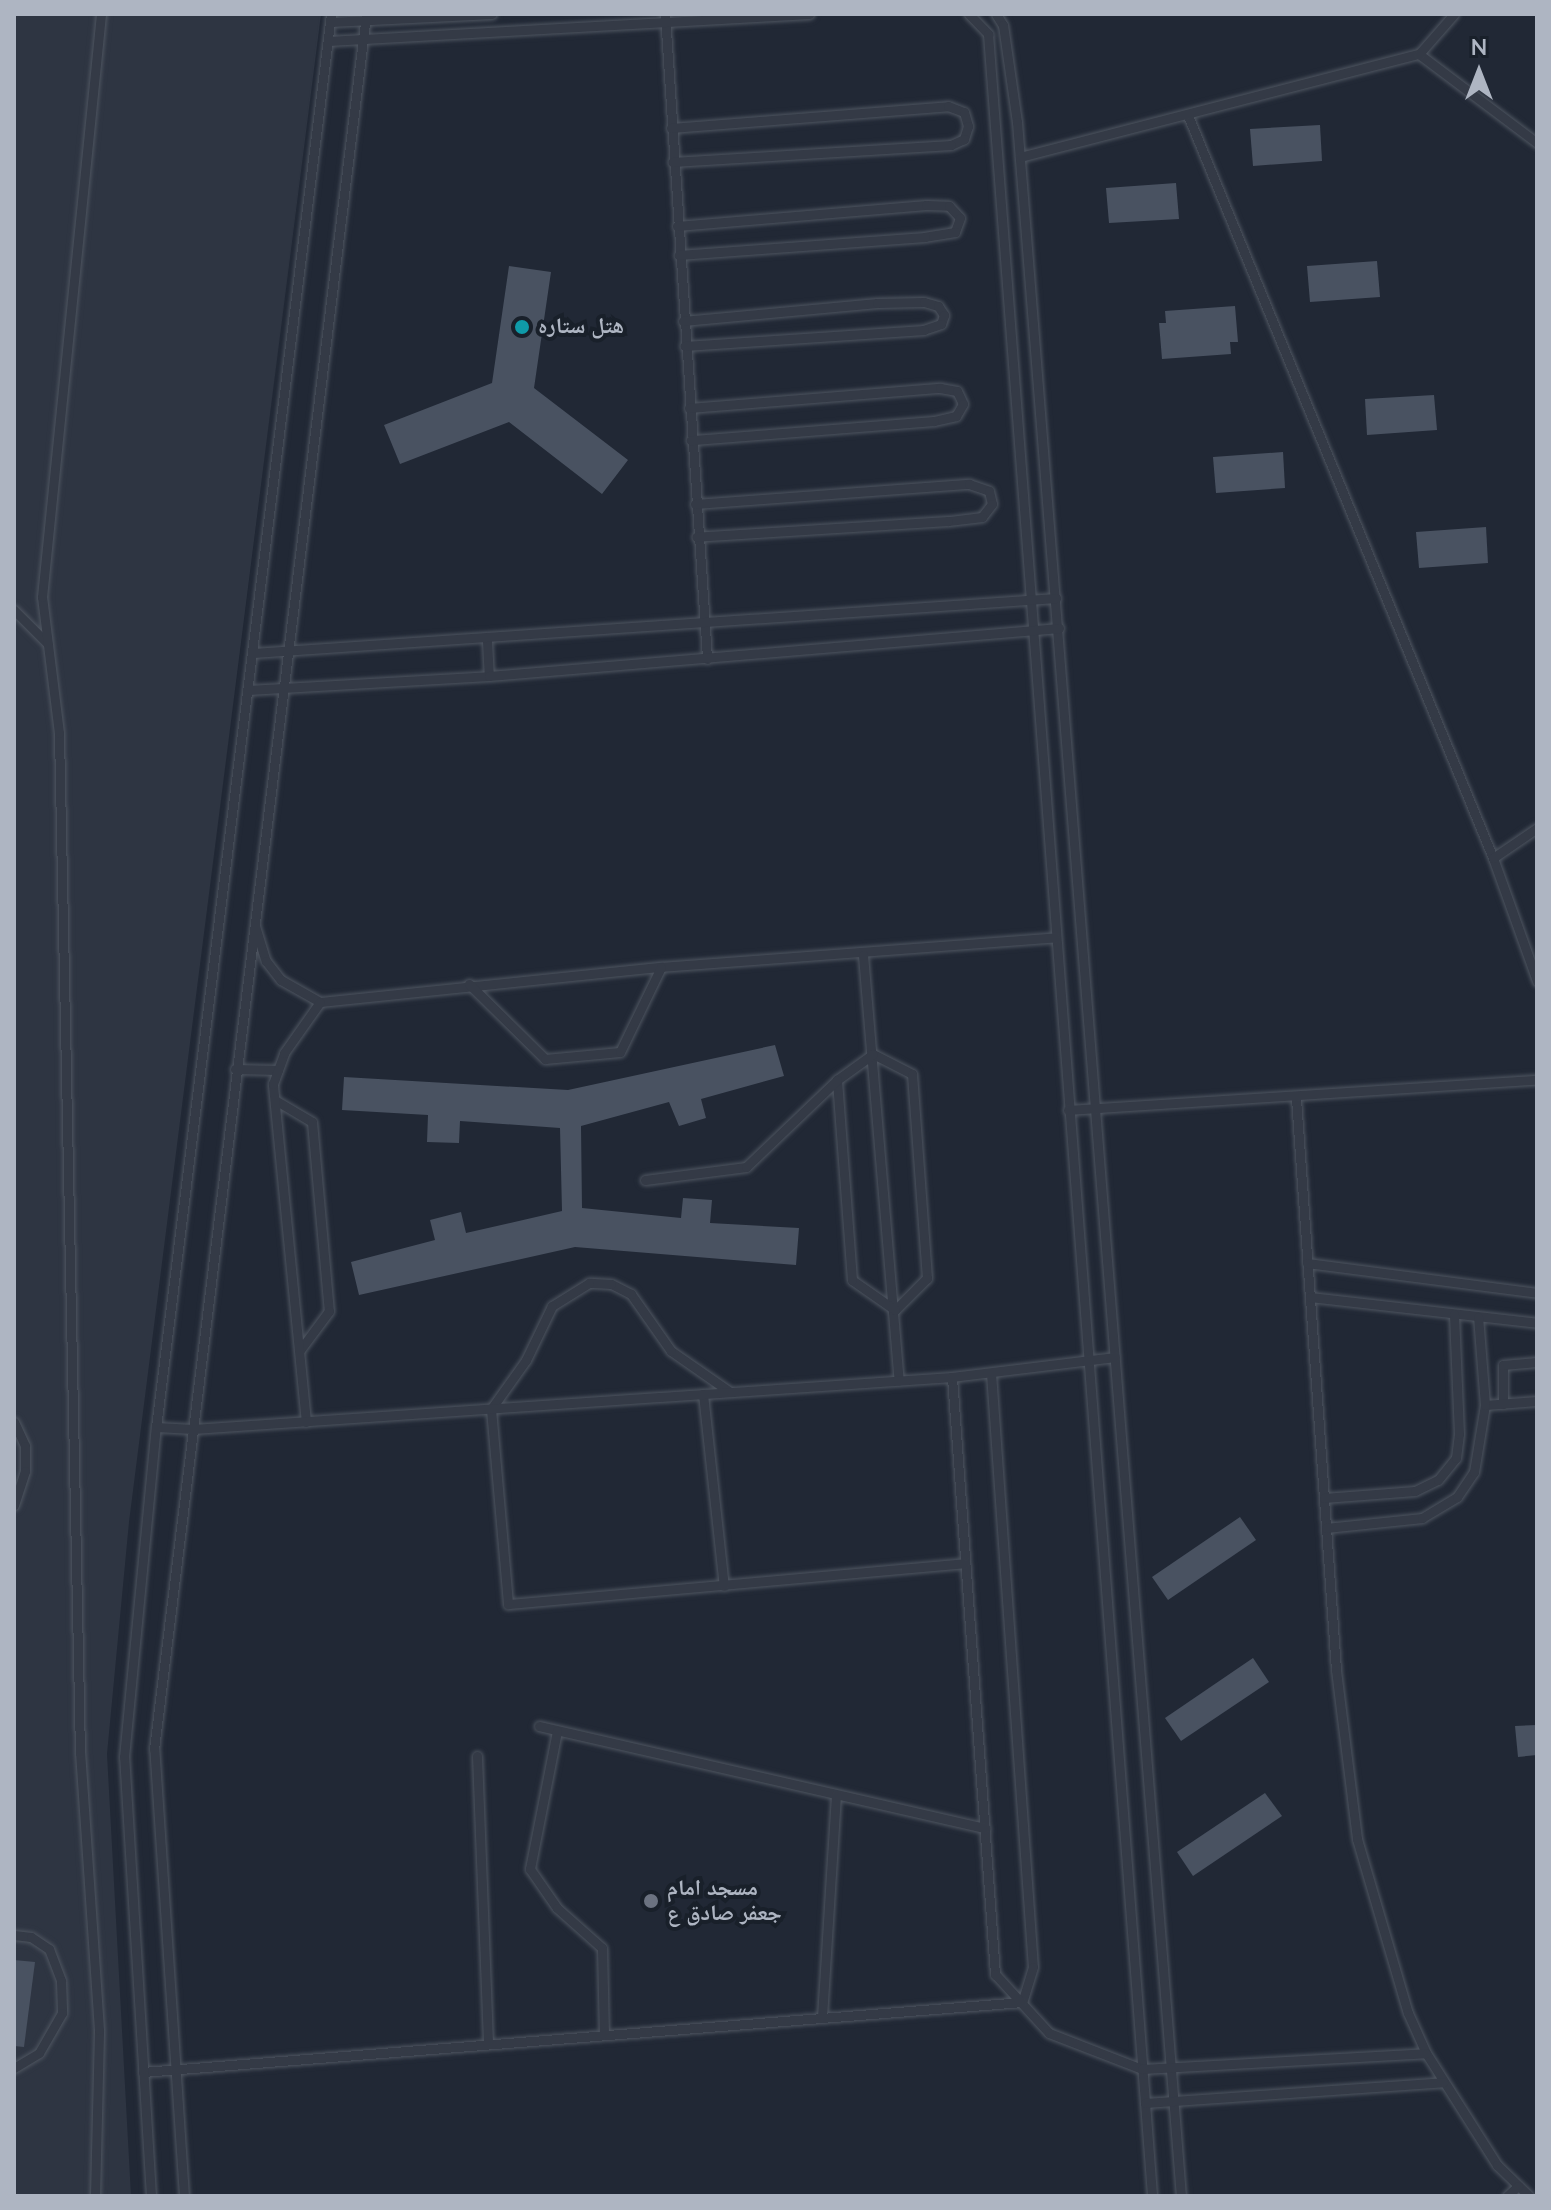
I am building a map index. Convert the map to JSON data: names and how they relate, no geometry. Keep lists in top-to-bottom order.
{
  "places": ["هتل ستاره", "مسجد امام جعفر صادق ع"],
  "north": "top"
}
